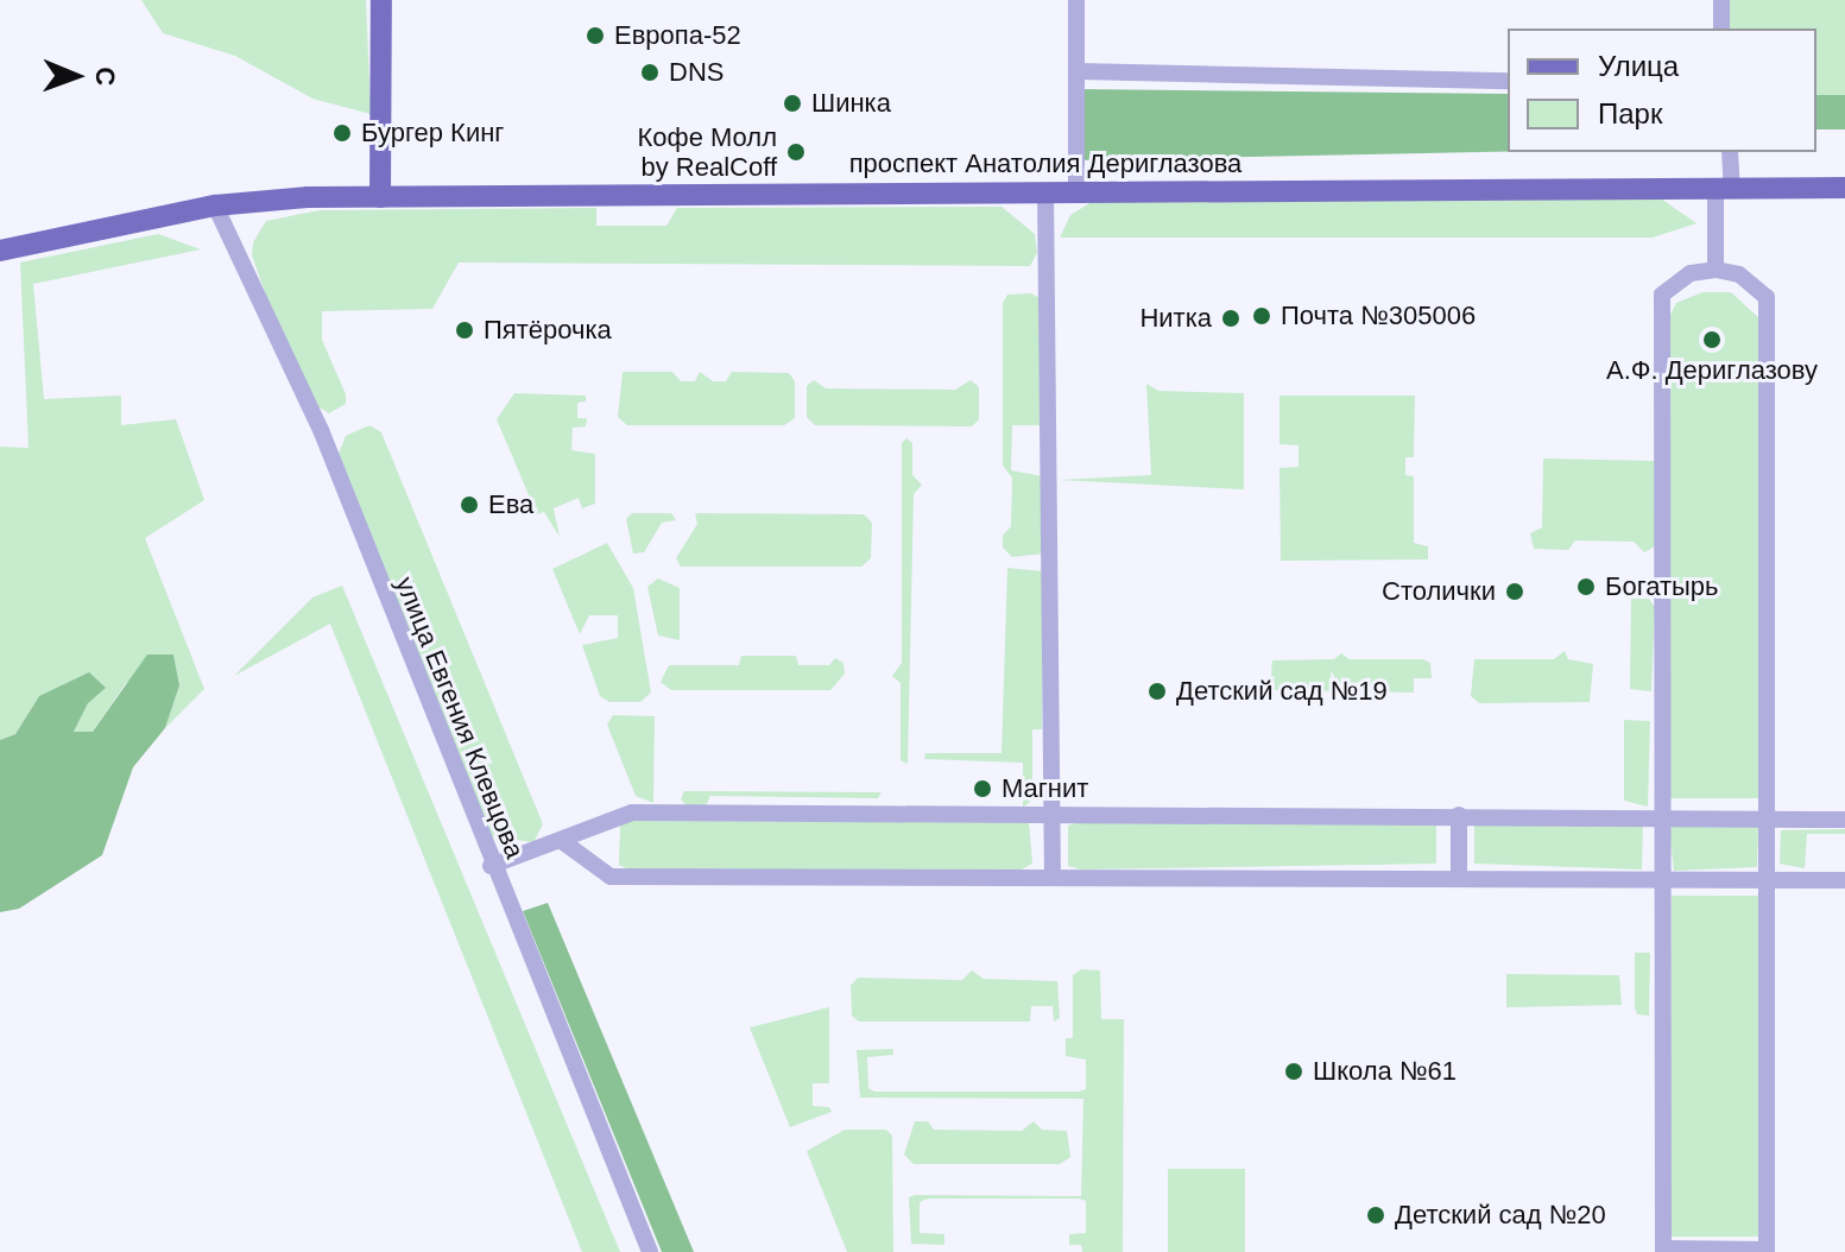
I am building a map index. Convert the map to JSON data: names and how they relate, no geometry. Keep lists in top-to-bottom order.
{
  "streets": {
    "main road": ["проспект Анатолия Дериглазова"],
    "street": ["улица Евгения Клевцова"]
  },
  "crossings": [
    ["проспект Анатолия Дериглазова", "улица Евгения Клевцова"]
  ],
  "places": [
    "Европа-52",
    "DNS",
    "Шинка",
    "Бургер Кинг",
    "Кофе Молл by RealCoff",
    "Почта №305006",
    "Нитка",
    "Пятёрочка",
    "А.Ф. Дериглазову",
    "Ева",
    "Богатырь",
    "Столички",
    "Детский сад №19",
    "Магнит",
    "Школа №61",
    "Детский сад №20"
  ],
  "legend": ["Улица", "Парк"],
  "north": "right"
}
